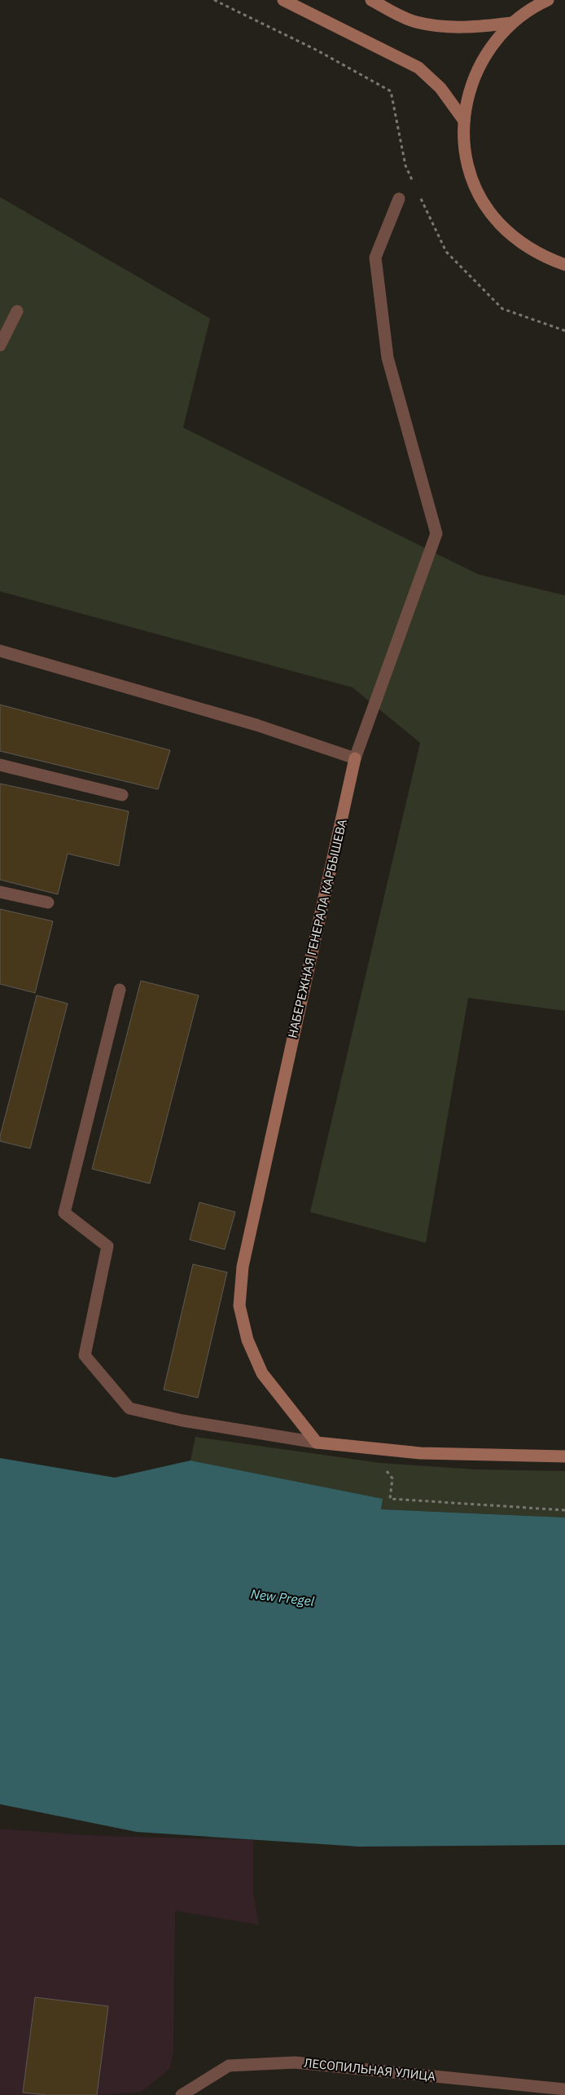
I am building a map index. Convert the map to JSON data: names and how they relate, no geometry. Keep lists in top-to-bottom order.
{
  "streets": {
    "street": ["НАБЕРЕЖНАЯ ГЕНЕРАЛА КАРБЫШЕВА", "ЛЕСОПИЛЬНАЯ УЛИЦА"]
  },
  "water": ["New Pregel"]
}
